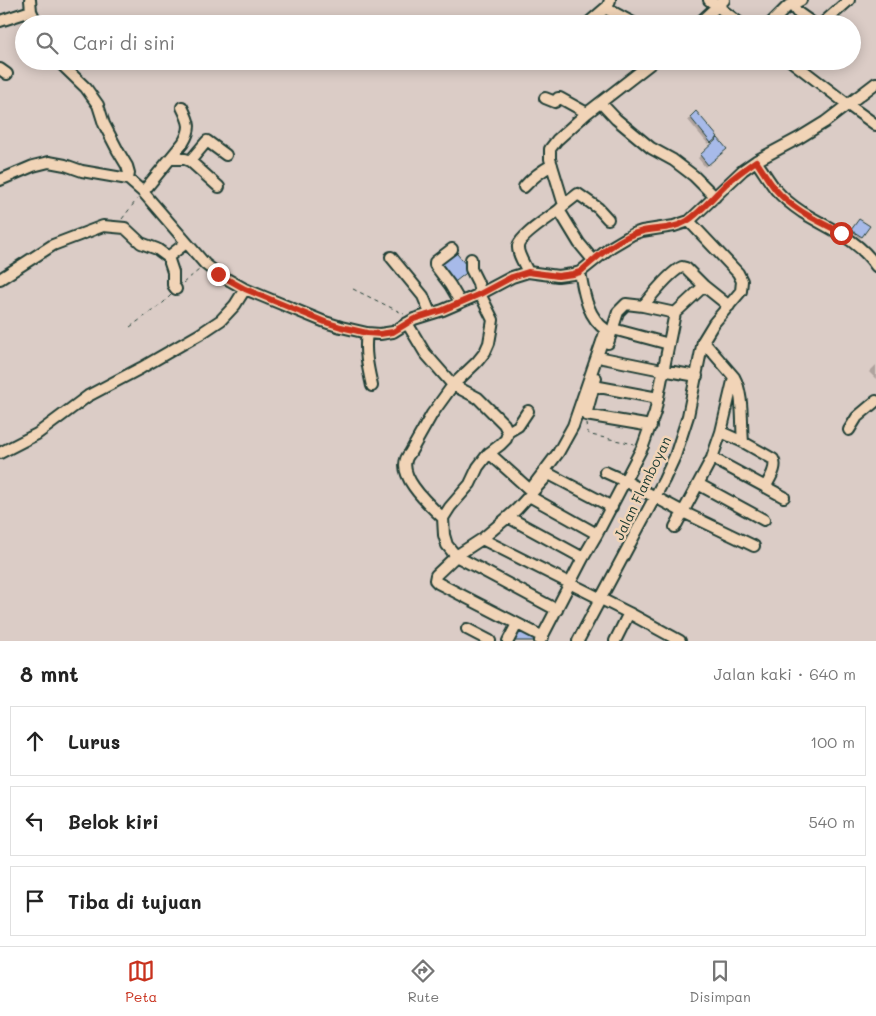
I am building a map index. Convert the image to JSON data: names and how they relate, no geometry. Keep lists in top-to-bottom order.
{
  "streets": {
    "street": ["Jalan Flamboyan"]
  },
  "page": {
    "search": "Cari di sini",
    "heading": ["8 mnt", "Jalan kaki · 640 m"],
    "list": [
      ["Lurus", "100 m"],
      ["Belok kiri", "540 m"],
      "Tiba di tujuan"
    ],
    "nav": ["Peta", "Rute", "Disimpan"]
  }
}
